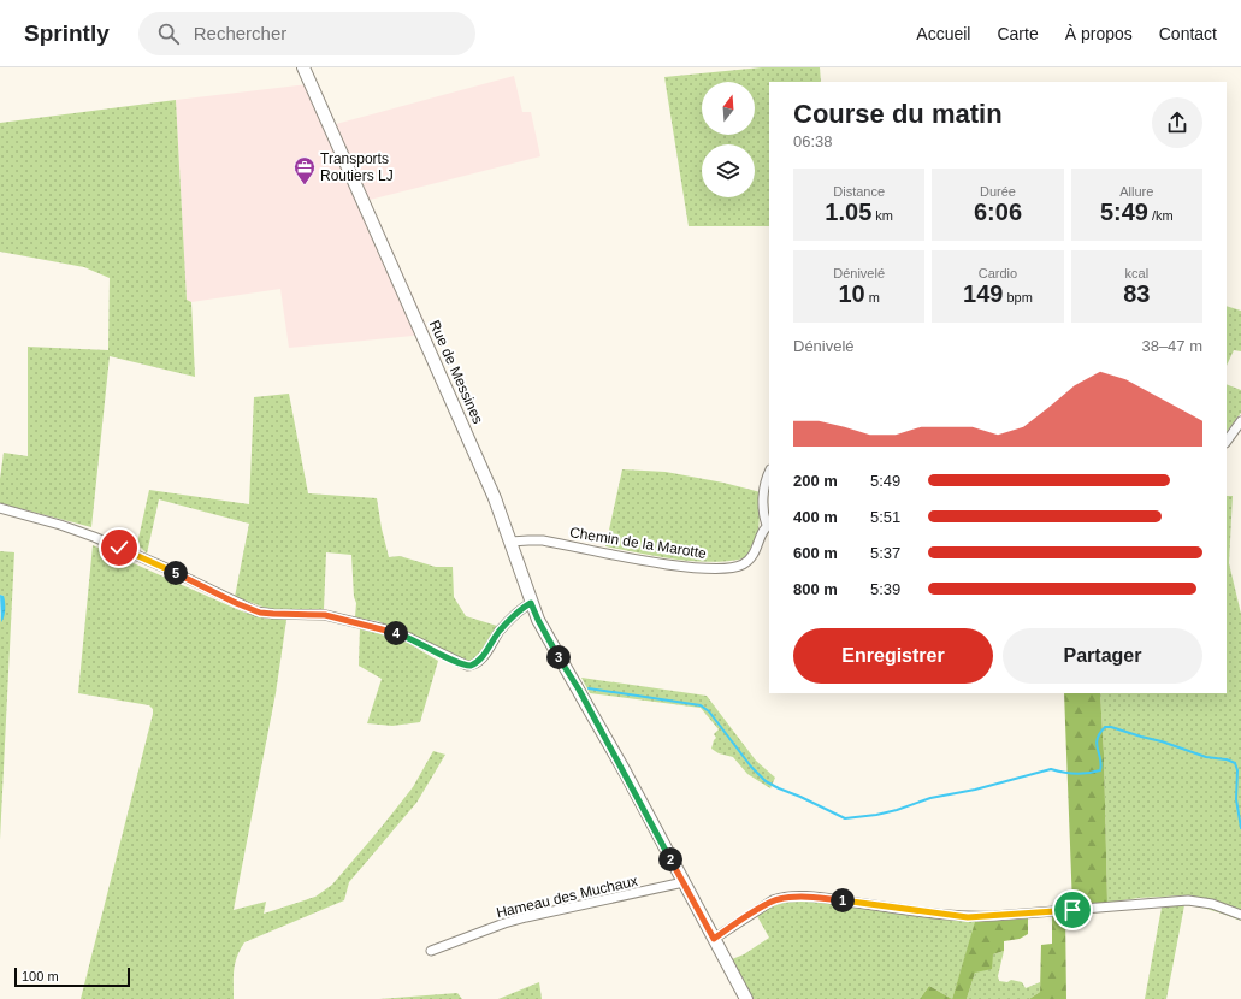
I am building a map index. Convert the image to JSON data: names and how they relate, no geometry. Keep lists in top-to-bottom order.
{
  "streets": {
    "main road": ["Rue de Messines"],
    "street": ["Chemin de la Marotte", "Hameau des Muchaux"]
  },
  "crossings": [
    ["Rue de Messines", "Chemin de la Marotte"],
    ["Rue de Messines", "Hameau des Muchaux"]
  ],
  "places": {
    "office": ["Transports Routiers LJ"]
  },
  "scale_bar": "100 m",
  "north": "top",
  "page": {
    "header": "Sprintly",
    "search": "Rechercher",
    "nav": [
      "Accueil",
      "Carte",
      "À propos",
      "Contact"
    ],
    "heading": ["Course du matin", "06:38"],
    "stats": [
      ["Distance", "1.05 km"],
      ["Durée", "6:06"],
      ["Allure", "5:49 /km"],
      ["Dénivelé", "10 m"],
      ["Cardio", "149 bpm"],
      ["kcal", "83"]
    ],
    "chart": ["Dénivelé", "38–47 m"],
    "list": [
      {
        "name": "200 m",
        "note": "5:49"
      },
      {
        "name": "400 m",
        "note": "5:51"
      },
      {
        "name": "600 m",
        "note": "5:37"
      },
      {
        "name": "800 m",
        "note": "5:39"
      }
    ],
    "pins": [
      "5",
      "4",
      "3",
      "2",
      "1"
    ],
    "buttons": ["Enregistrer", "Partager"],
    "scale": "100 m"
  }
}
